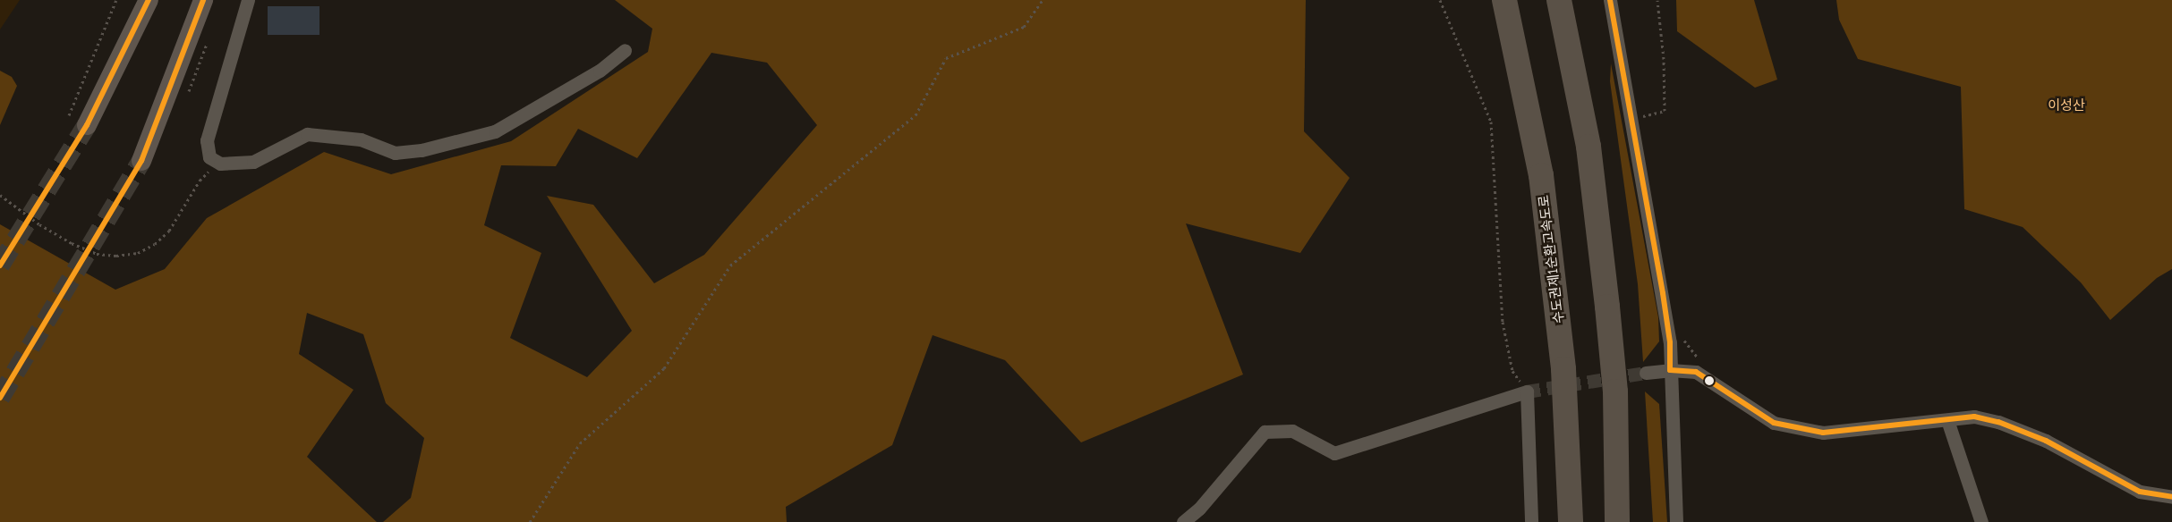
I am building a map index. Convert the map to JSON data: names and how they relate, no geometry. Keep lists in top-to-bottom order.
{
  "streets": {
    "highway": ["수도권제1순환고속도로"]
  },
  "parks": ["이성산"]
}
